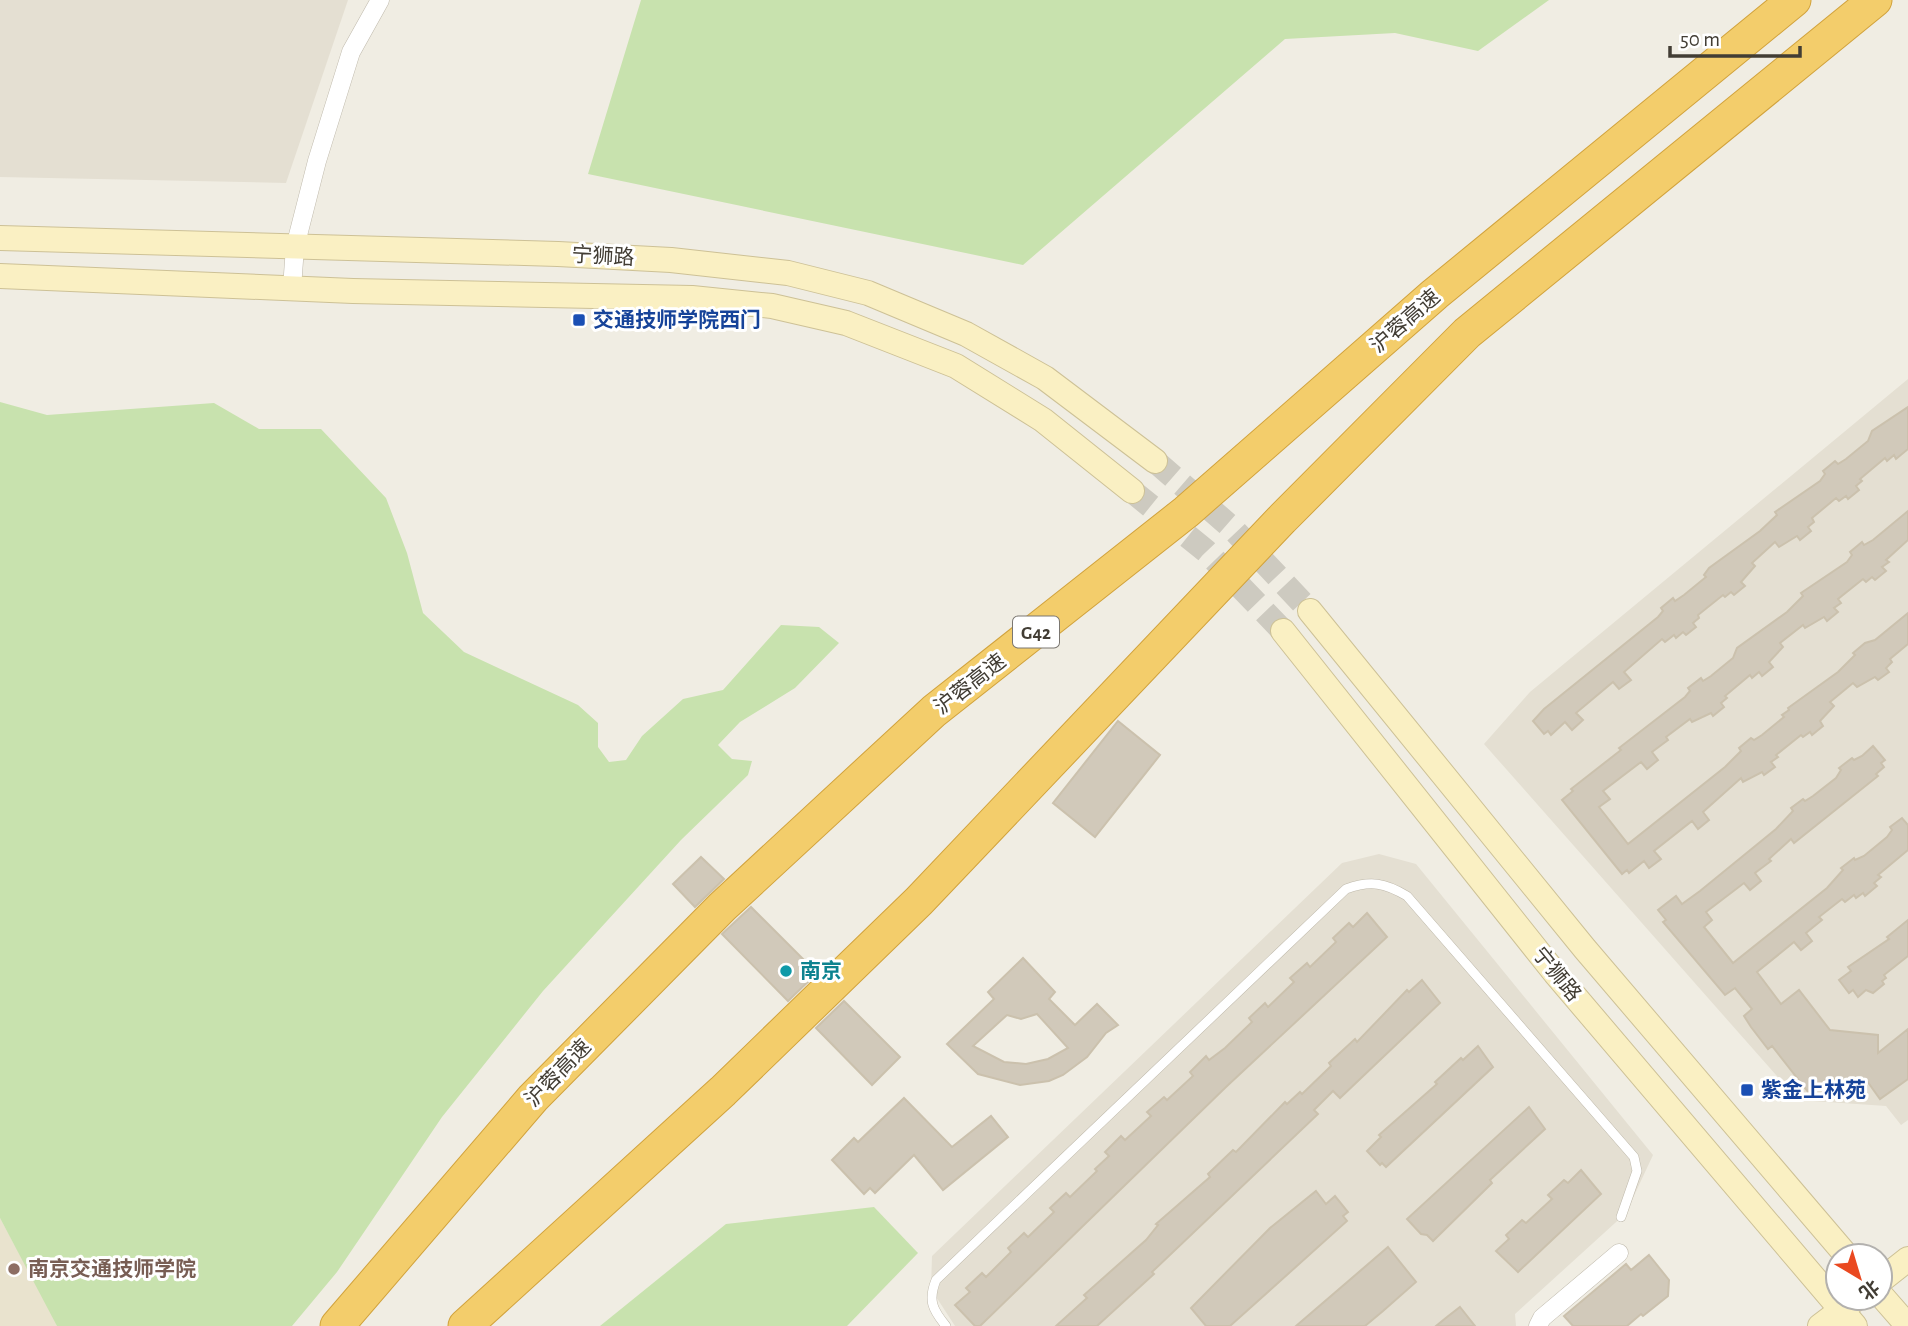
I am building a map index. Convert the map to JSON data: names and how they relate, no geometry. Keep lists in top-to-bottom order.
{
  "streets": {
    "highway": ["沪蓉高速", "G42"],
    "main road": ["宁狮路"]
  },
  "places": {
    "transit": ["交通技师学院西门", "紫金上林苑"],
    "other": ["南京", "南京交通技师学院"]
  },
  "scale_bar": "50 m",
  "north": "bottom right"
}
